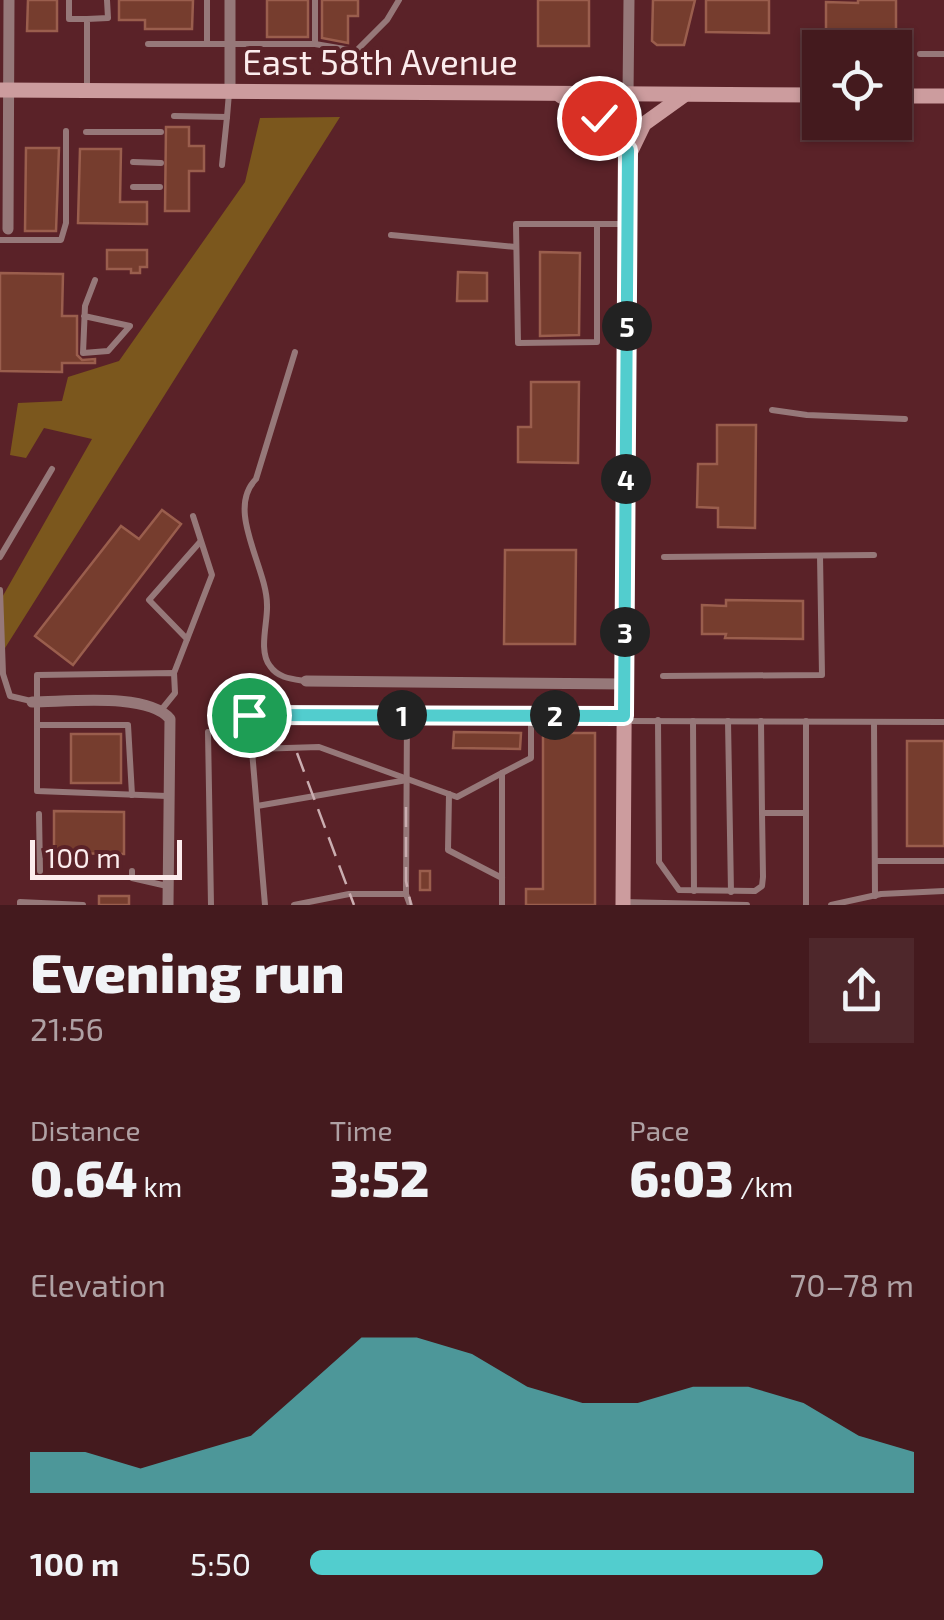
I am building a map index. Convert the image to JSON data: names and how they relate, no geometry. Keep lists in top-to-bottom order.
{
  "streets": {
    "main road": ["East 58th Avenue"]
  },
  "scale_bar": "100 m",
  "page": {
    "pins": [
      "5",
      "4",
      "3",
      "1",
      "2"
    ],
    "scale": "100 m",
    "heading": ["Evening run", "21:56"],
    "stats": [
      ["Distance", "0.64 km"],
      ["Time", "3:52"],
      ["Pace", "6:03 /km"]
    ],
    "chart": ["Elevation", "70–78 m"],
    "list": [
      {
        "name": "100 m",
        "note": "5:50"
      }
    ]
  }
}
